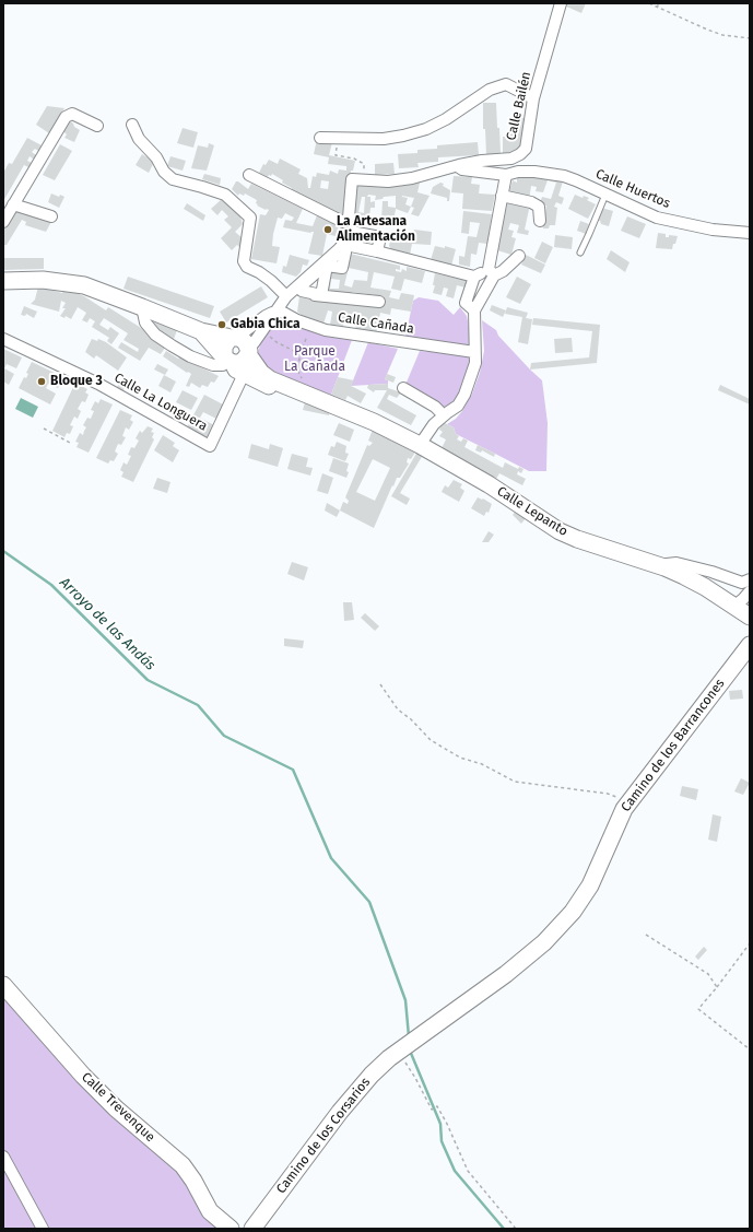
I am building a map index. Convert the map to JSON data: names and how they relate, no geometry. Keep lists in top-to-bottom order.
{
  "streets": {
    "street": [
      "Calle Bailén",
      "Calle Huertos",
      "Calle Cañada",
      "Calle La Longuera",
      "Calle Lepanto",
      "Camino de los Barrancones",
      "Calle Trevenque",
      "Camino de los Corsarios"
    ]
  },
  "crossings": [
    ["Calle Bailén", "Calle Huertos"],
    ["Calle La Longuera", "Calle Lepanto"],
    ["Camino de los Barrancones", "Camino de los Corsarios"]
  ],
  "water": ["Arroyo de las Andás"],
  "parks": ["Parque La Cañada"],
  "places": ["La Artesana Alimentación", "Gabia Chica", "Bloque 3"]
}
